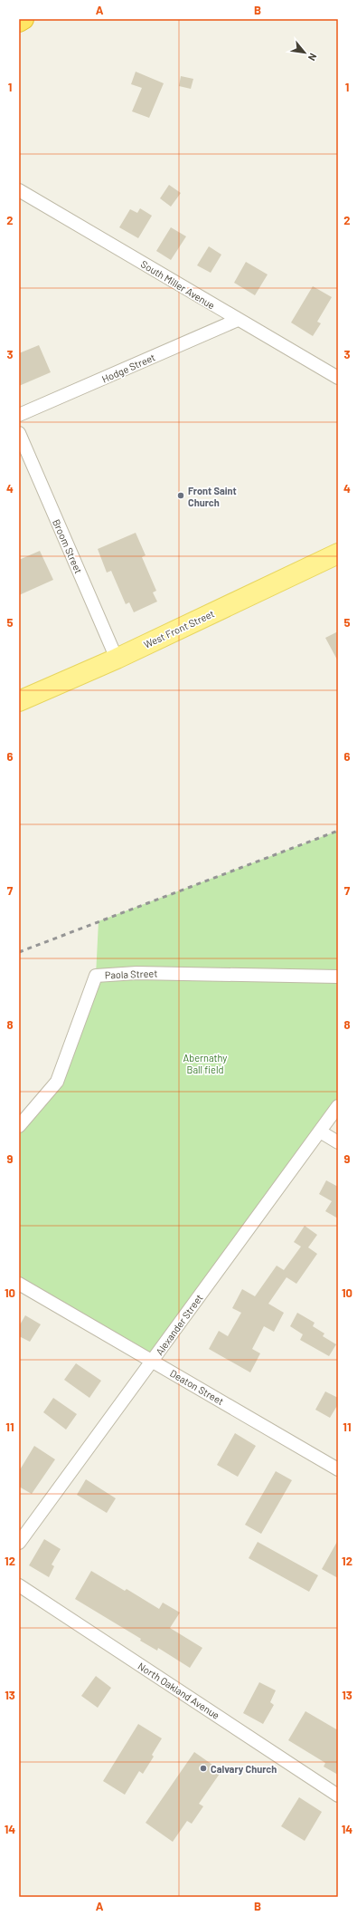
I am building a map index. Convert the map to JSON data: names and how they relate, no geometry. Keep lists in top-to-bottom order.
{
  "streets": {
    "main road": ["West Front Street"],
    "street": [
      "South Miller Avenue",
      "Hodge Street",
      "Broom Street",
      "Paola Street",
      "Alexander Street",
      "Deaton Street",
      "North Oakland Avenue"
    ]
  },
  "crossings": [
    ["South Miller Avenue", "Hodge Street"],
    ["Broom Street", "West Front Street"],
    ["Alexander Street", "Deaton Street"]
  ],
  "parks": ["Abernathy Ball field"],
  "places": ["Front Saint Church", "Calvary Church"],
  "north": "bottom right",
  "grid": {
    "columns": ["A", "B"],
    "rows": [
      "1",
      "2",
      "3",
      "4",
      "5",
      "6",
      "7",
      "8",
      "9",
      "10",
      "11",
      "12",
      "13",
      "14"
    ]
  }
}
